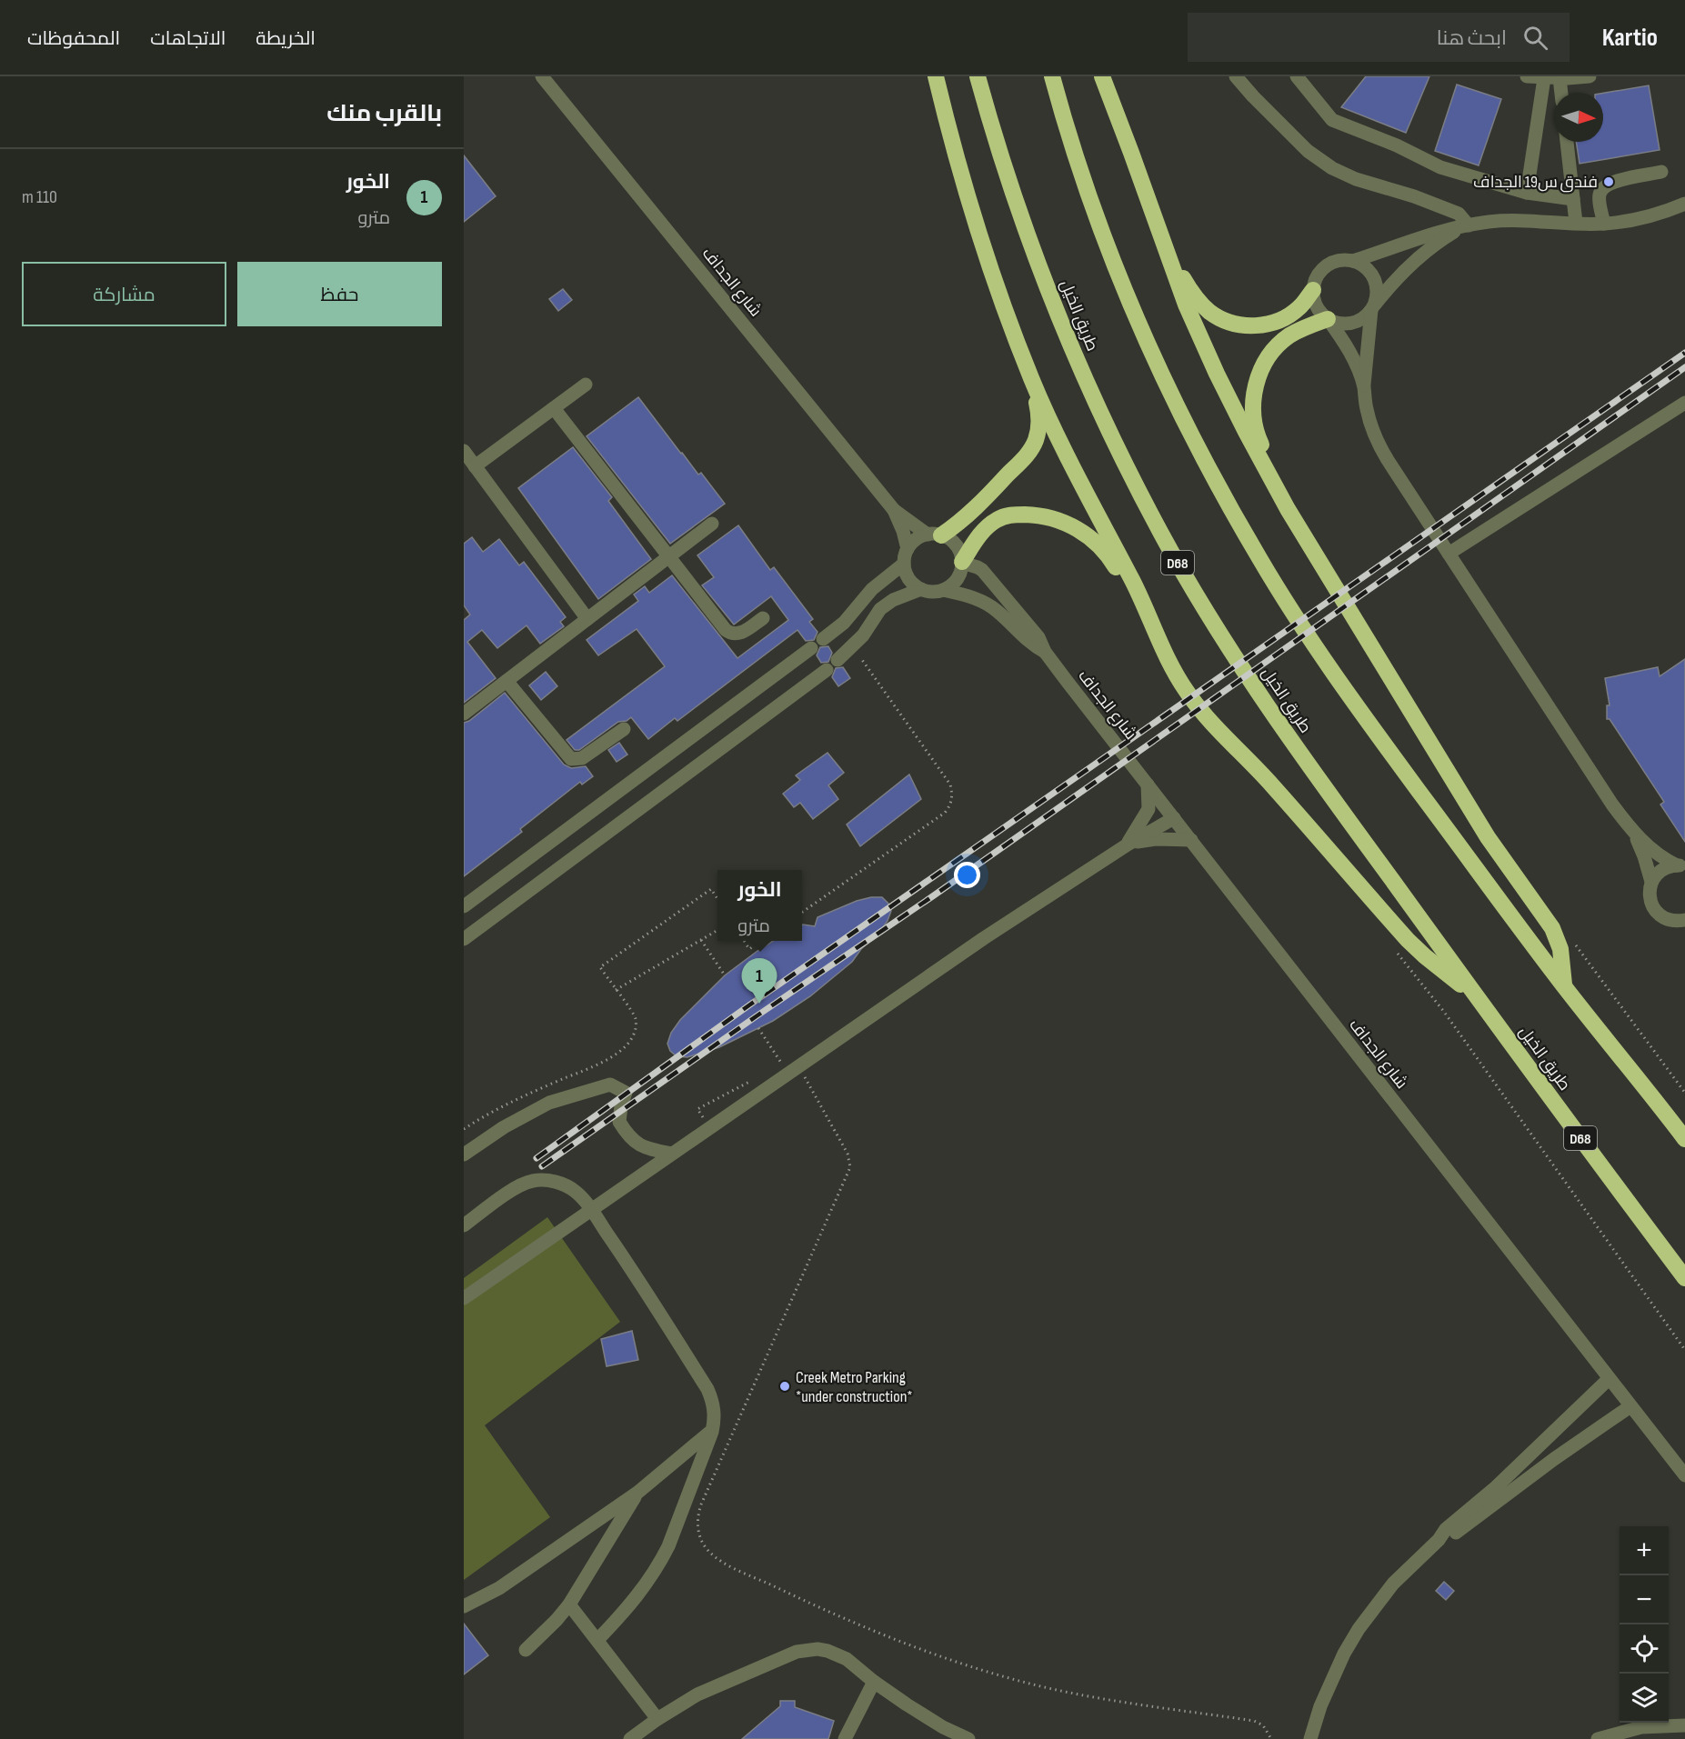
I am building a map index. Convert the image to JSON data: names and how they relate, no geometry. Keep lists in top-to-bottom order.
{
  "streets": {
    "highway": ["طريق الخيل", "D68"],
    "street": ["شارع الجداف"]
  },
  "places": ["فندق س19 الجداف", "Creek Metro Parking *under construction*"],
  "north": "right",
  "page": {
    "header": "Kartio",
    "search": "ابحث هنا",
    "nav": ["الخريطة", "الاتجاهات", "المحفوظات"],
    "heading": "بالقرب منك",
    "list": [
      {
        "mark": "1",
        "name": "الخور",
        "note": "مترو",
        "value": "110 m"
      }
    ],
    "buttons": ["حفظ", "مشاركة"],
    "popup": ["الخور", "مترو"],
    "pins": "1",
    "map_buttons": ["+", "−"]
  }
}
